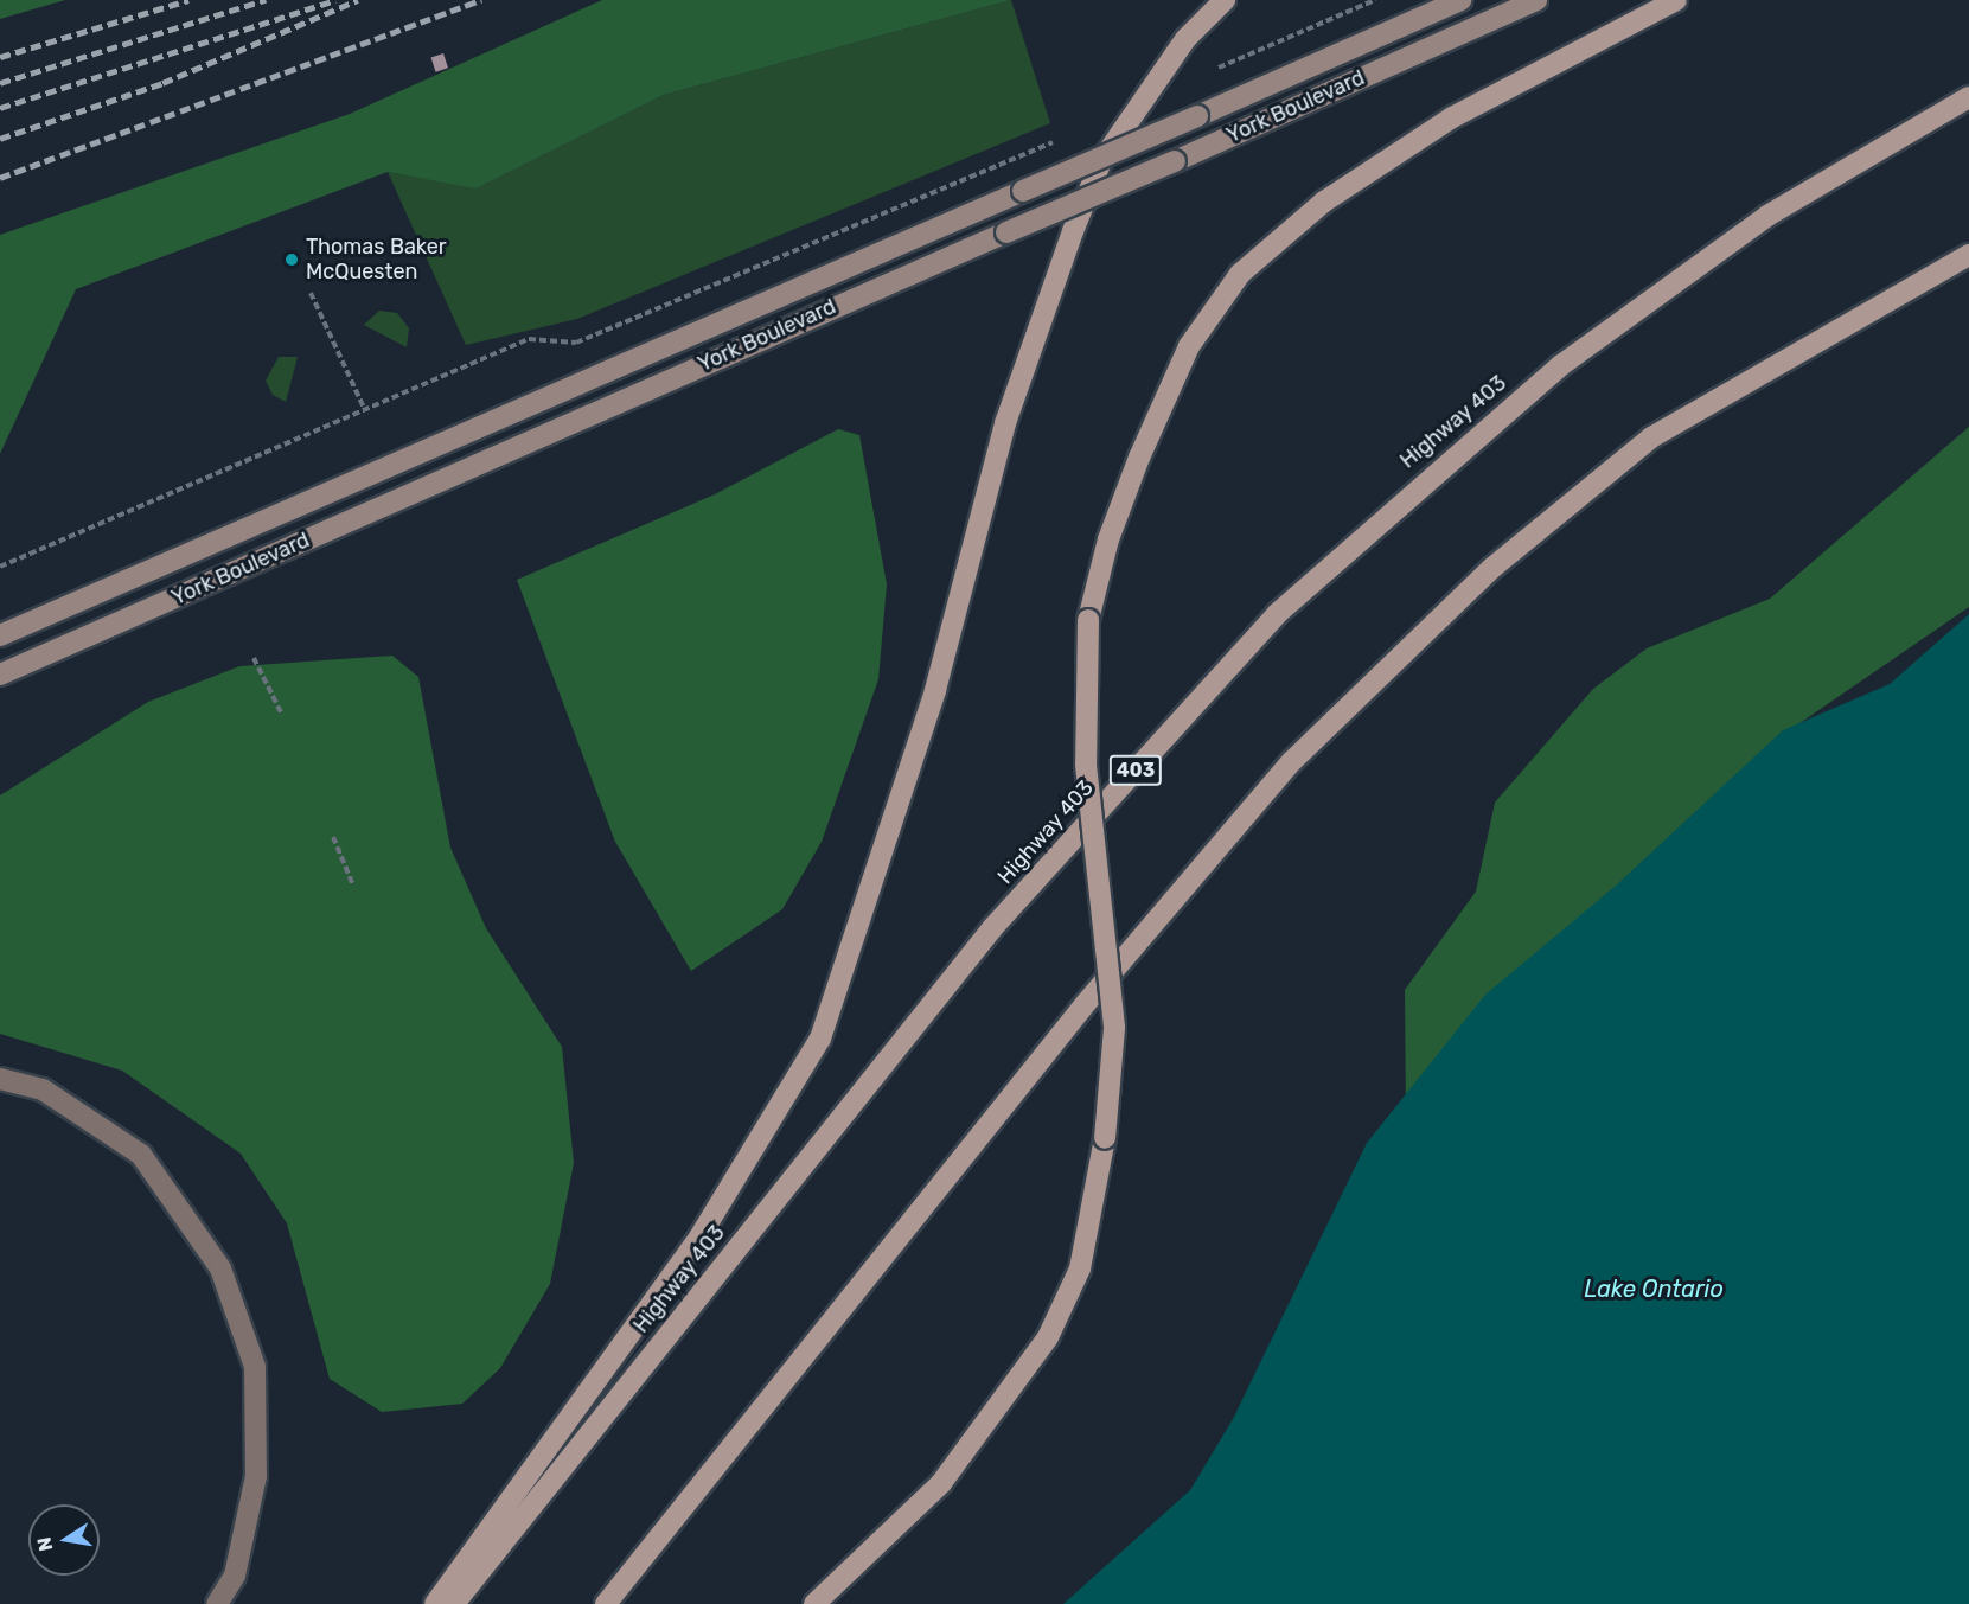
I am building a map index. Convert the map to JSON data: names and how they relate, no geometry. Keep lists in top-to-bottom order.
{
  "streets": {
    "highway": ["Highway 403", "403"],
    "main road": ["York Boulevard"]
  },
  "water": ["Lake Ontario"],
  "places": ["Thomas Baker McQuesten"],
  "north": "left"
}
